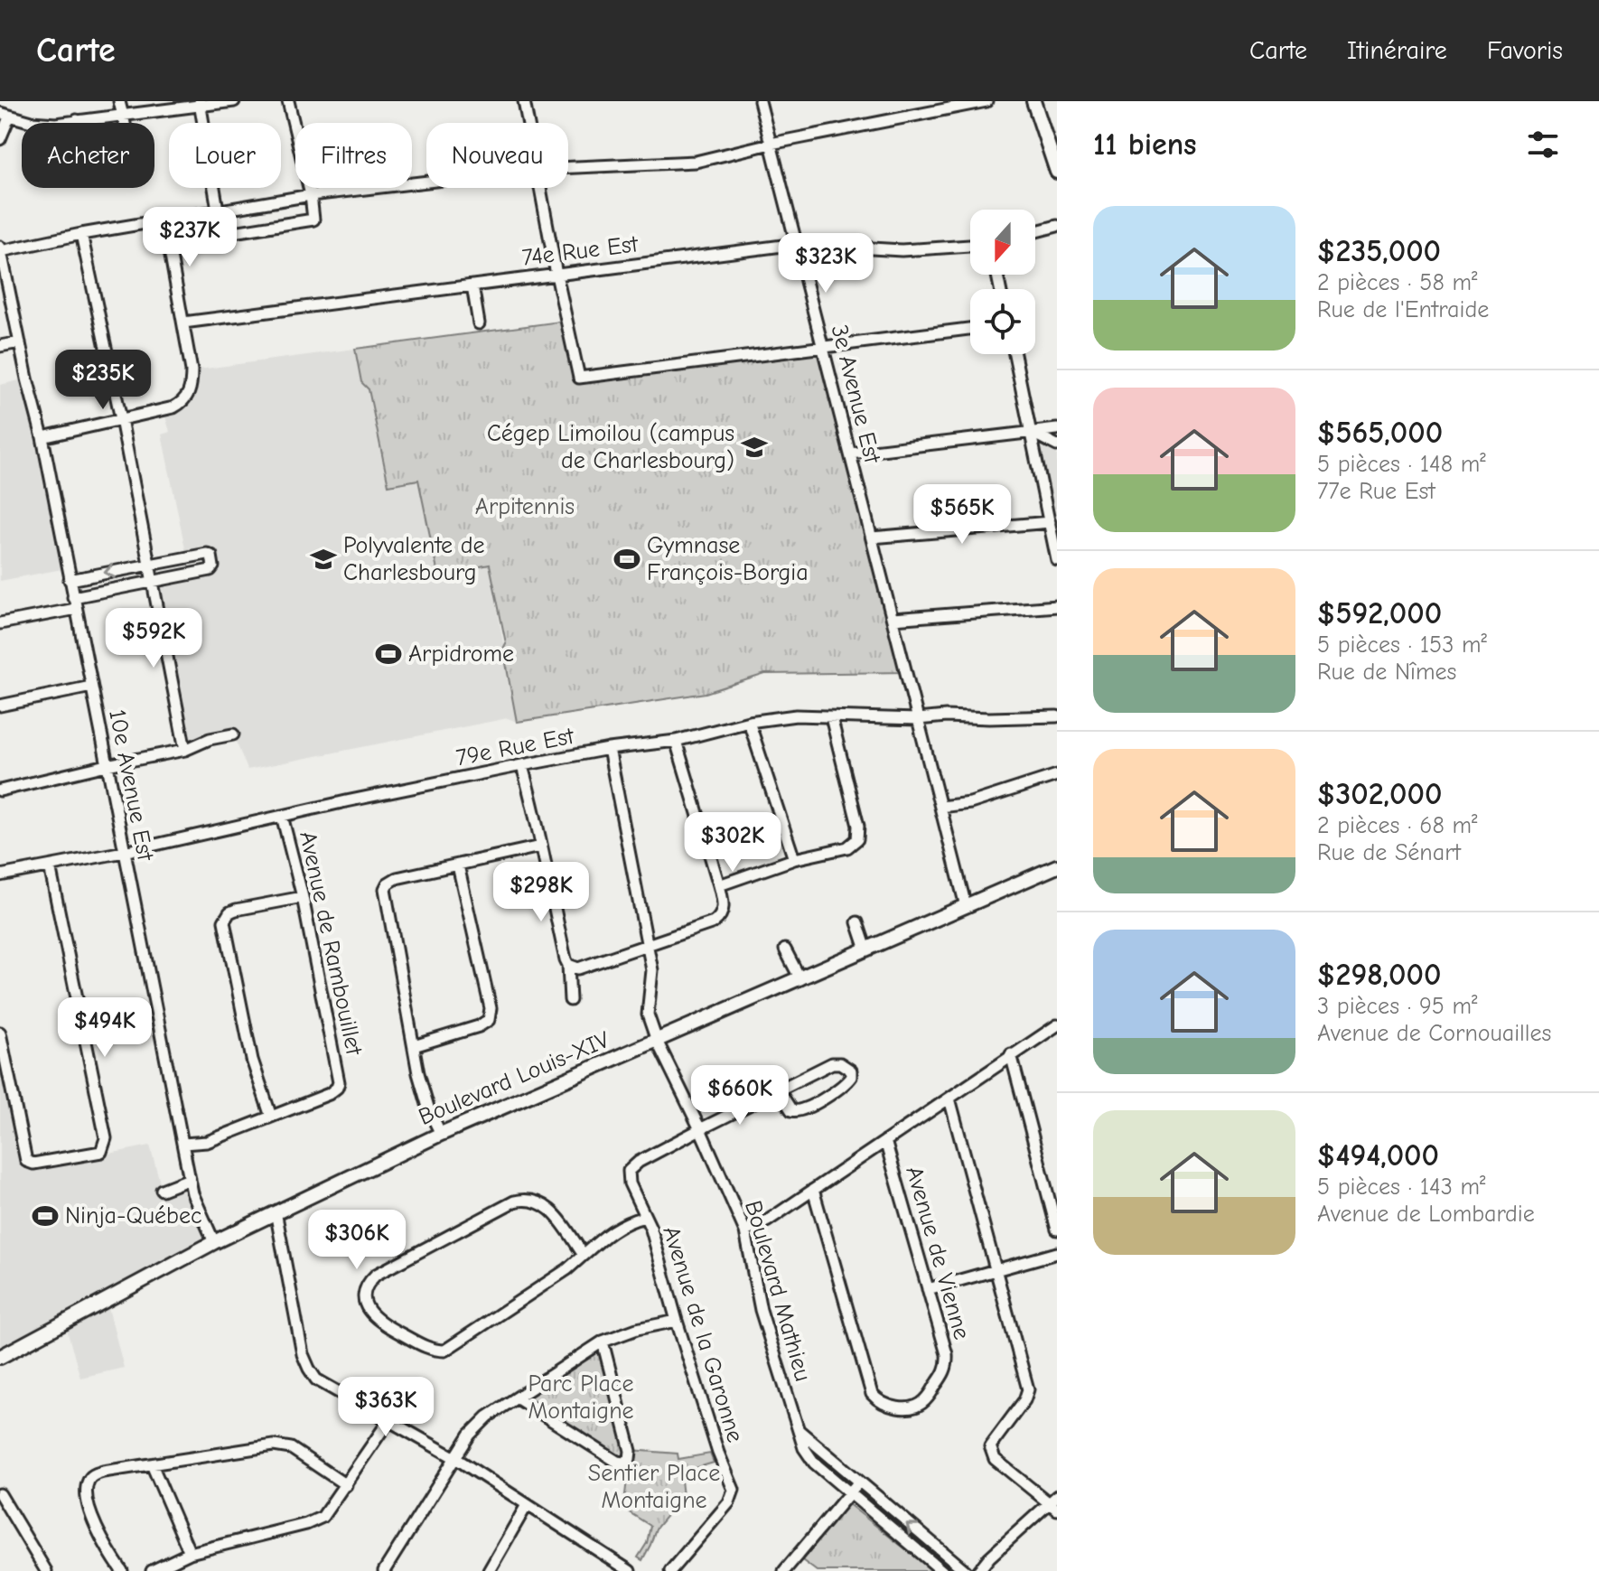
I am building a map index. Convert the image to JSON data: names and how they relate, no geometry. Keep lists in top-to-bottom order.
{
  "streets": {
    "main road": ["Boulevard Louis-XIV"],
    "street": [
      "74e Rue Est",
      "3e Avenue Est",
      "79e Rue Est",
      "10e Avenue Est",
      "Avenue de Rambouillet",
      "Avenue de Vienne",
      "Boulevard Mathieu",
      "Avenue de la Garonne"
    ]
  },
  "crossings": [
    ["74e Rue Est", "3e Avenue Est"],
    ["3e Avenue Est", "79e Rue Est"],
    ["3e Avenue Est", "Boulevard Louis-XIV"],
    ["79e Rue Est", "10e Avenue Est"],
    ["79e Rue Est", "Avenue de Rambouillet"],
    ["79e Rue Est", "Boulevard Mathieu"],
    ["10e Avenue Est", "Avenue de Rambouillet"],
    ["10e Avenue Est", "Boulevard Louis-XIV"],
    ["Boulevard Louis-XIV", "Boulevard Mathieu"],
    ["Boulevard Mathieu", "Avenue de la Garonne"]
  ],
  "parks": ["Arpitennis", "Parc Place Montaigne", "Sentier Place Montaigne"],
  "places": {
    "school or university": ["Cégep Limoilou (campus de Charlesbourg)", "Polyvalente de Charlesbourg"],
    "sports": ["Gymnase François-Borgia", "Arpidrome", "Ninja-Québec"]
  },
  "north": "bottom",
  "page": {
    "header": "Carte",
    "nav": ["Carte", "Itinéraire", "Favoris"],
    "heading": "11 biens",
    "chip": [
      "Acheter",
      "Louer",
      "Filtres",
      "Nouveau"
    ],
    "list": [
      {
        "name": "$235,000",
        "note": "2 pièces · 58 m² · Rue de l'Entraide"
      },
      {
        "name": "$565,000",
        "note": "5 pièces · 148 m² · 77e Rue Est"
      },
      {
        "name": "$592,000",
        "note": "5 pièces · 153 m² · Rue de Nîmes"
      },
      {
        "name": "$302,000",
        "note": "2 pièces · 68 m² · Rue de Sénart"
      },
      {
        "name": "$298,000",
        "note": "3 pièces · 95 m² · Avenue de Cornouailles"
      },
      {
        "name": "$494,000",
        "note": "5 pièces · 143 m² · Avenue de Lombardie"
      }
    ],
    "price": [
      "$237K",
      "$323K",
      "$235K",
      "$565K",
      "$592K",
      "$302K",
      "$298K",
      "$494K",
      "$660K",
      "$306K",
      "$363K"
    ]
  }
}
